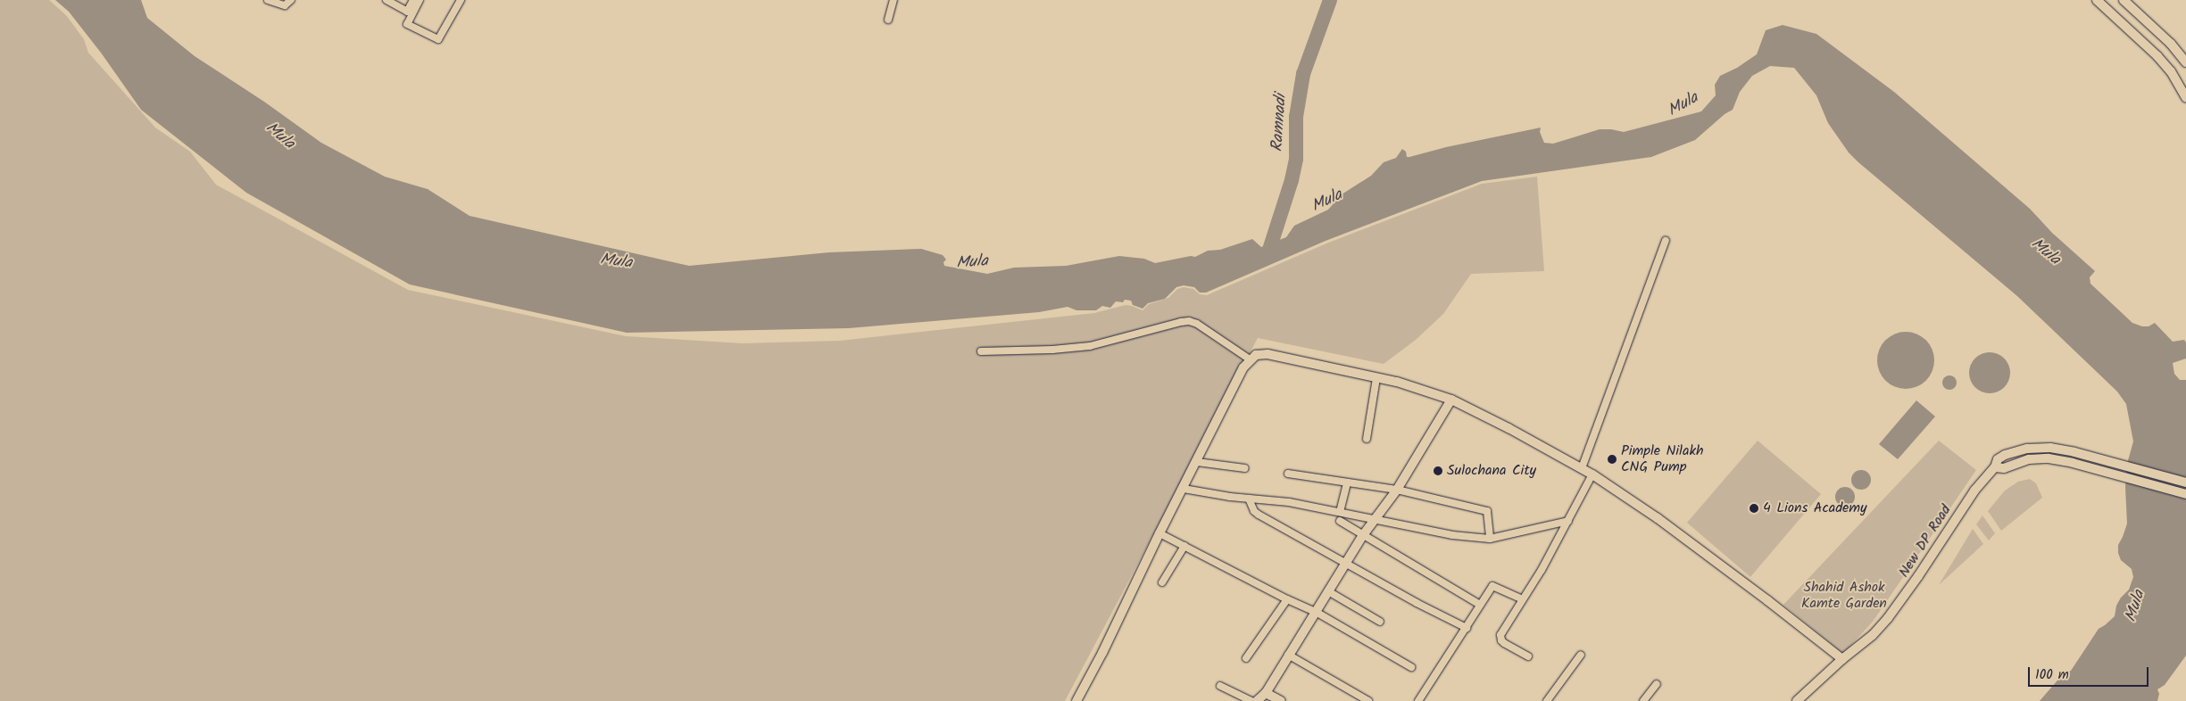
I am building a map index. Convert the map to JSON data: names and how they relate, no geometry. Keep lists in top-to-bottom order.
{
  "streets": {
    "street": ["New DP Road"]
  },
  "water": ["Mula", "Ramnadi"],
  "parks": ["Shahid Ashok Kamte Garden"],
  "places": ["Pimple Nilakh CNG Pump", "Sulochana City", "4 Lions Academy"],
  "scale_bar": "100 m"
}
